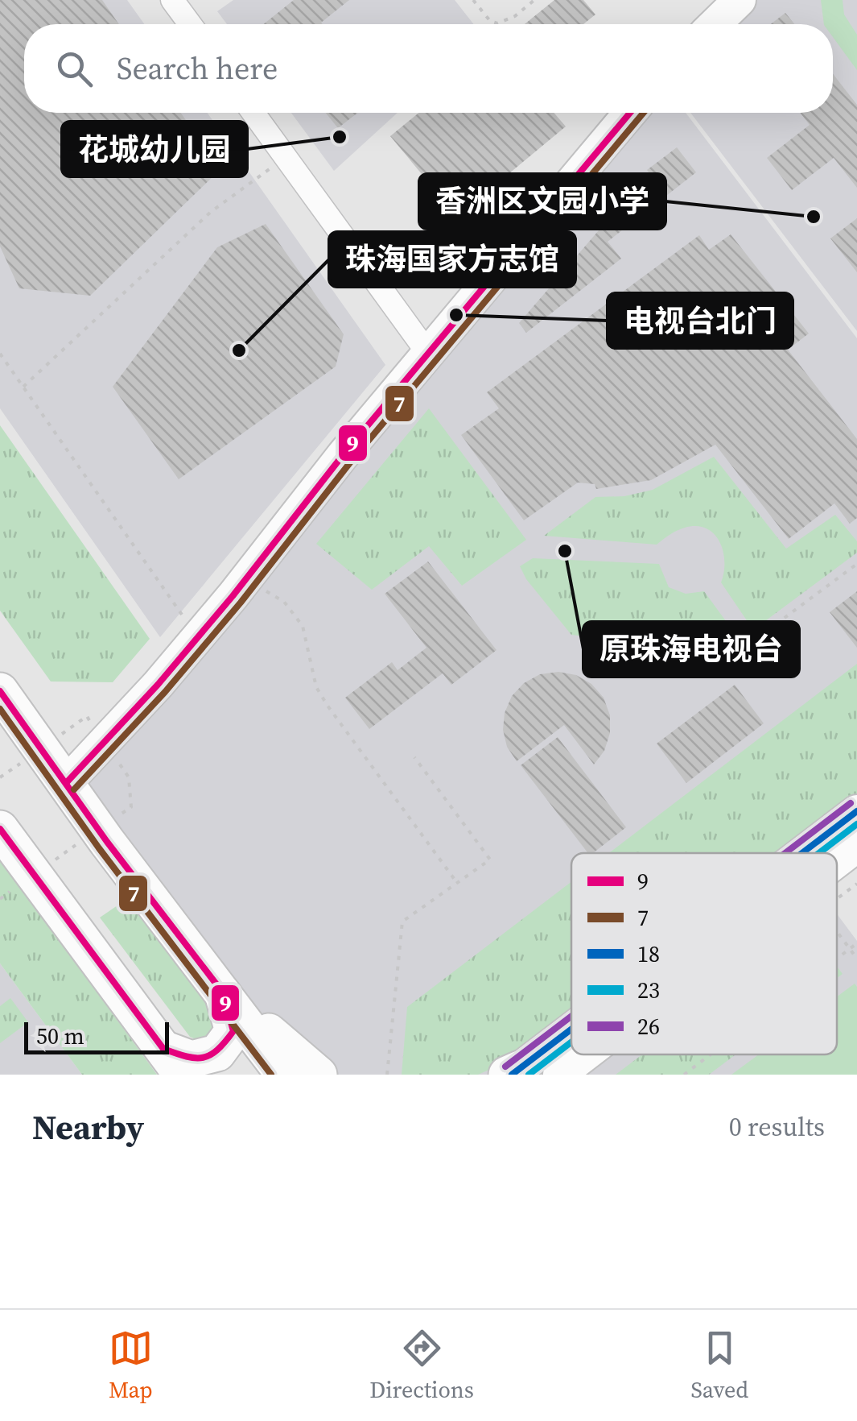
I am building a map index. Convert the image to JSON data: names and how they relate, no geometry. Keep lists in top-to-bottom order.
{
  "places": [
    "花城幼儿园",
    "香洲区文园小学",
    "电视台北门",
    "珠海国家方志馆",
    "原珠海电视台"
  ],
  "lines": [
    "transit line 9",
    "transit line 7",
    "transit line 26",
    "transit line 18",
    "transit line 23"
  ],
  "legend": [
    "9",
    "7",
    "18",
    "23",
    "26"
  ],
  "scale_bar": "50 m",
  "page": {
    "search": "Search here",
    "scale": "50 m",
    "heading": ["Nearby", "0 results"],
    "nav": ["Map", "Directions", "Saved"]
  }
}
